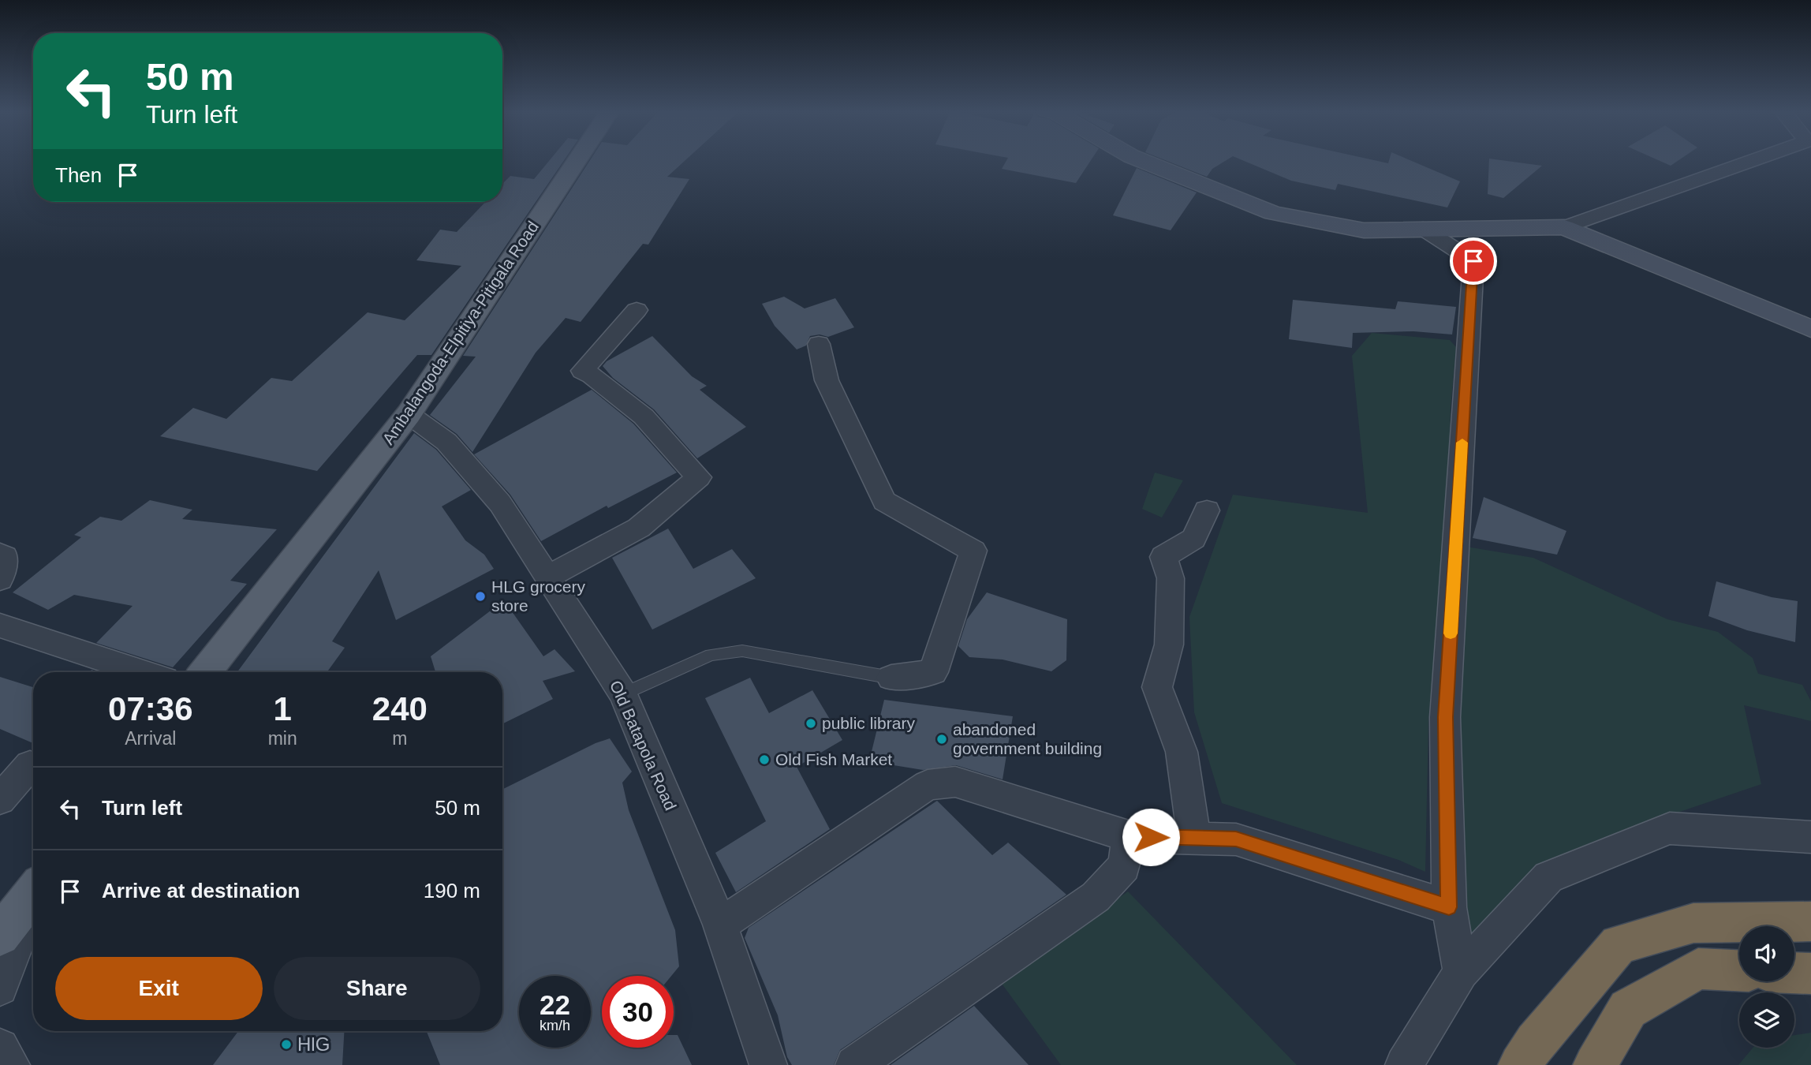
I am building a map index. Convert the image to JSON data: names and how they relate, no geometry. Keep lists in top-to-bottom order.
{
  "streets": {
    "main road": ["Ambalangoda-Elpitiya-Pitigala Road"],
    "street": ["Old Batapola Road"]
  },
  "crossings": [
    ["Ambalangoda-Elpitiya-Pitigala Road", "Old Batapola Road"]
  ],
  "places": [
    "HLG grocery store",
    "public library",
    "abandoned government building",
    "Old Fish Market",
    "HlG"
  ],
  "page": {
    "turn": ["50 m", "Turn left"],
    "then": "Then",
    "eta": [
      "07:36",
      "Arrival",
      "1",
      "min",
      "240",
      "m"
    ],
    "list": [
      {
        "name": "Turn left",
        "value": "50 m"
      },
      {
        "name": "Arrive at destination",
        "value": "190 m"
      }
    ],
    "buttons": ["Exit", "Share"],
    "speed": "22 km/h",
    "limit": "30"
  }
}
